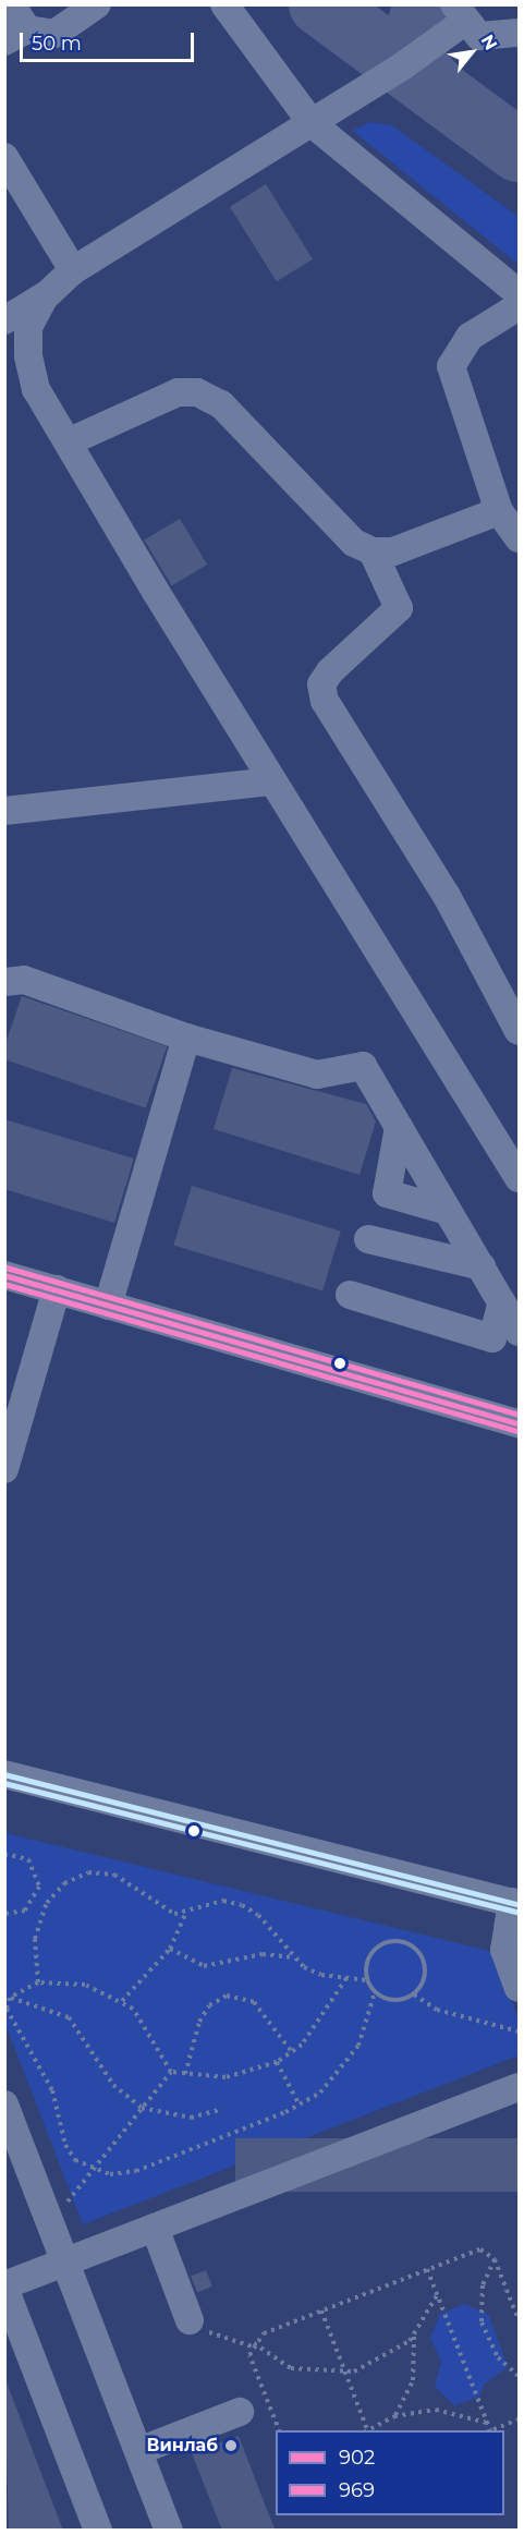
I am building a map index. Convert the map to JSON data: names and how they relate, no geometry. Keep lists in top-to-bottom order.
{
  "places": ["Винлаб"],
  "lines": ["transit line 902", "transit line 969"],
  "legend": ["902", "969"],
  "scale_bar": "50 m",
  "north": "top right"
}
